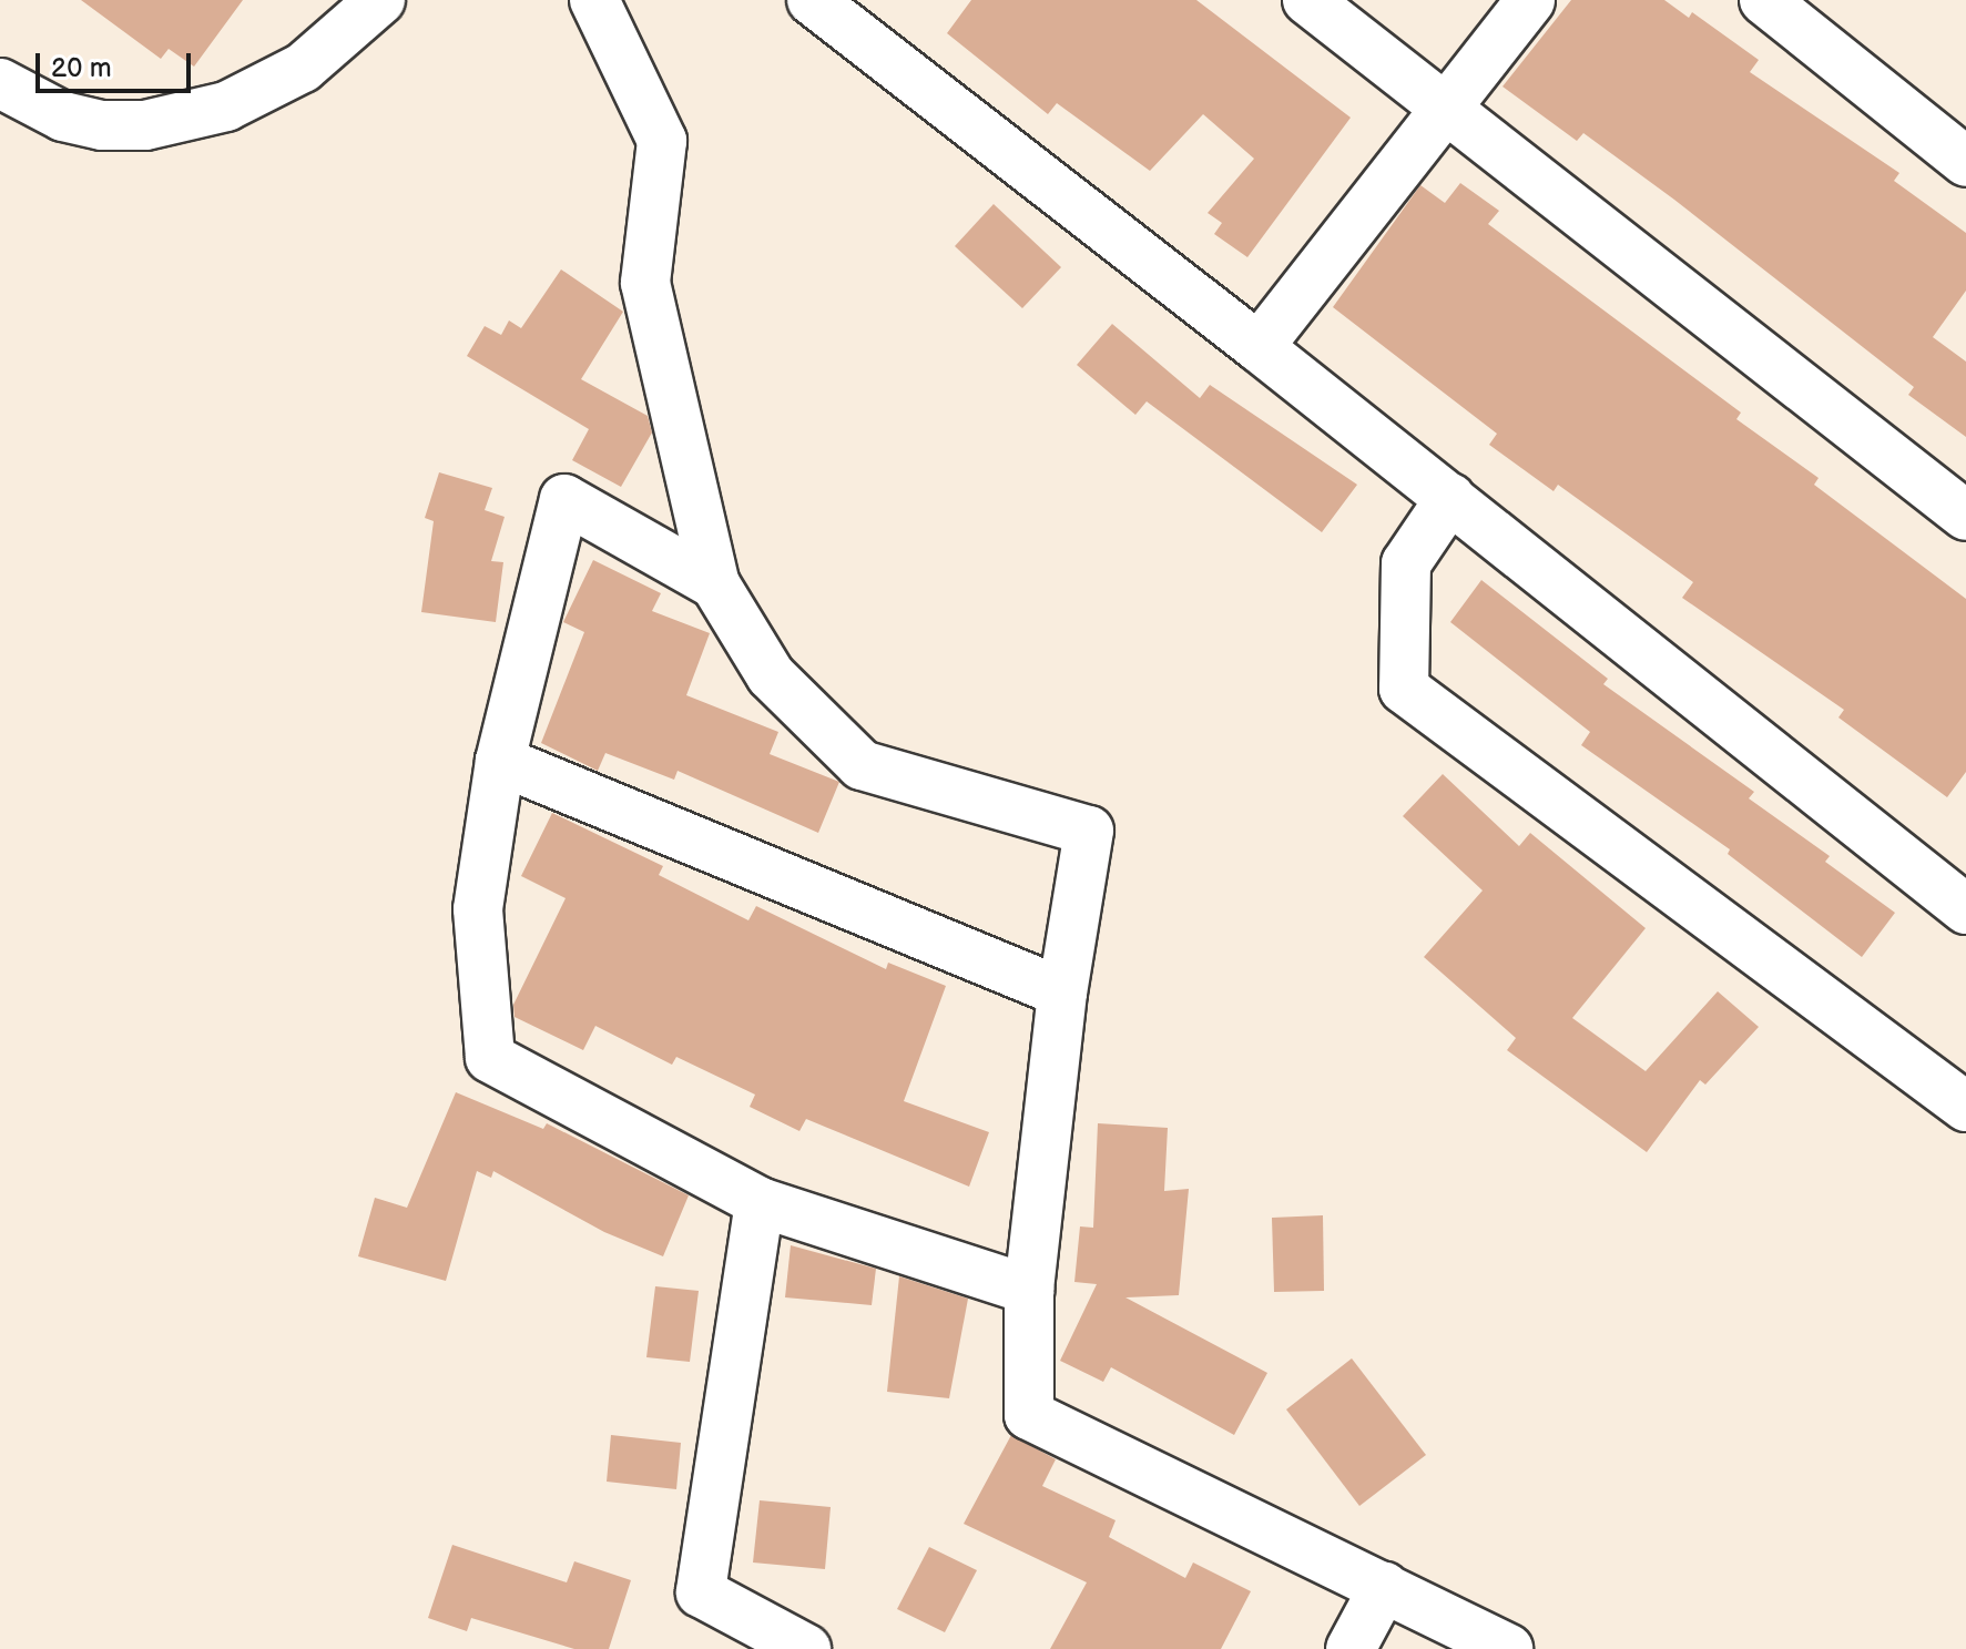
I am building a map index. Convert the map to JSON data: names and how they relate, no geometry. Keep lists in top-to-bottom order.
{
  "scale_bar": "20 m"
}
